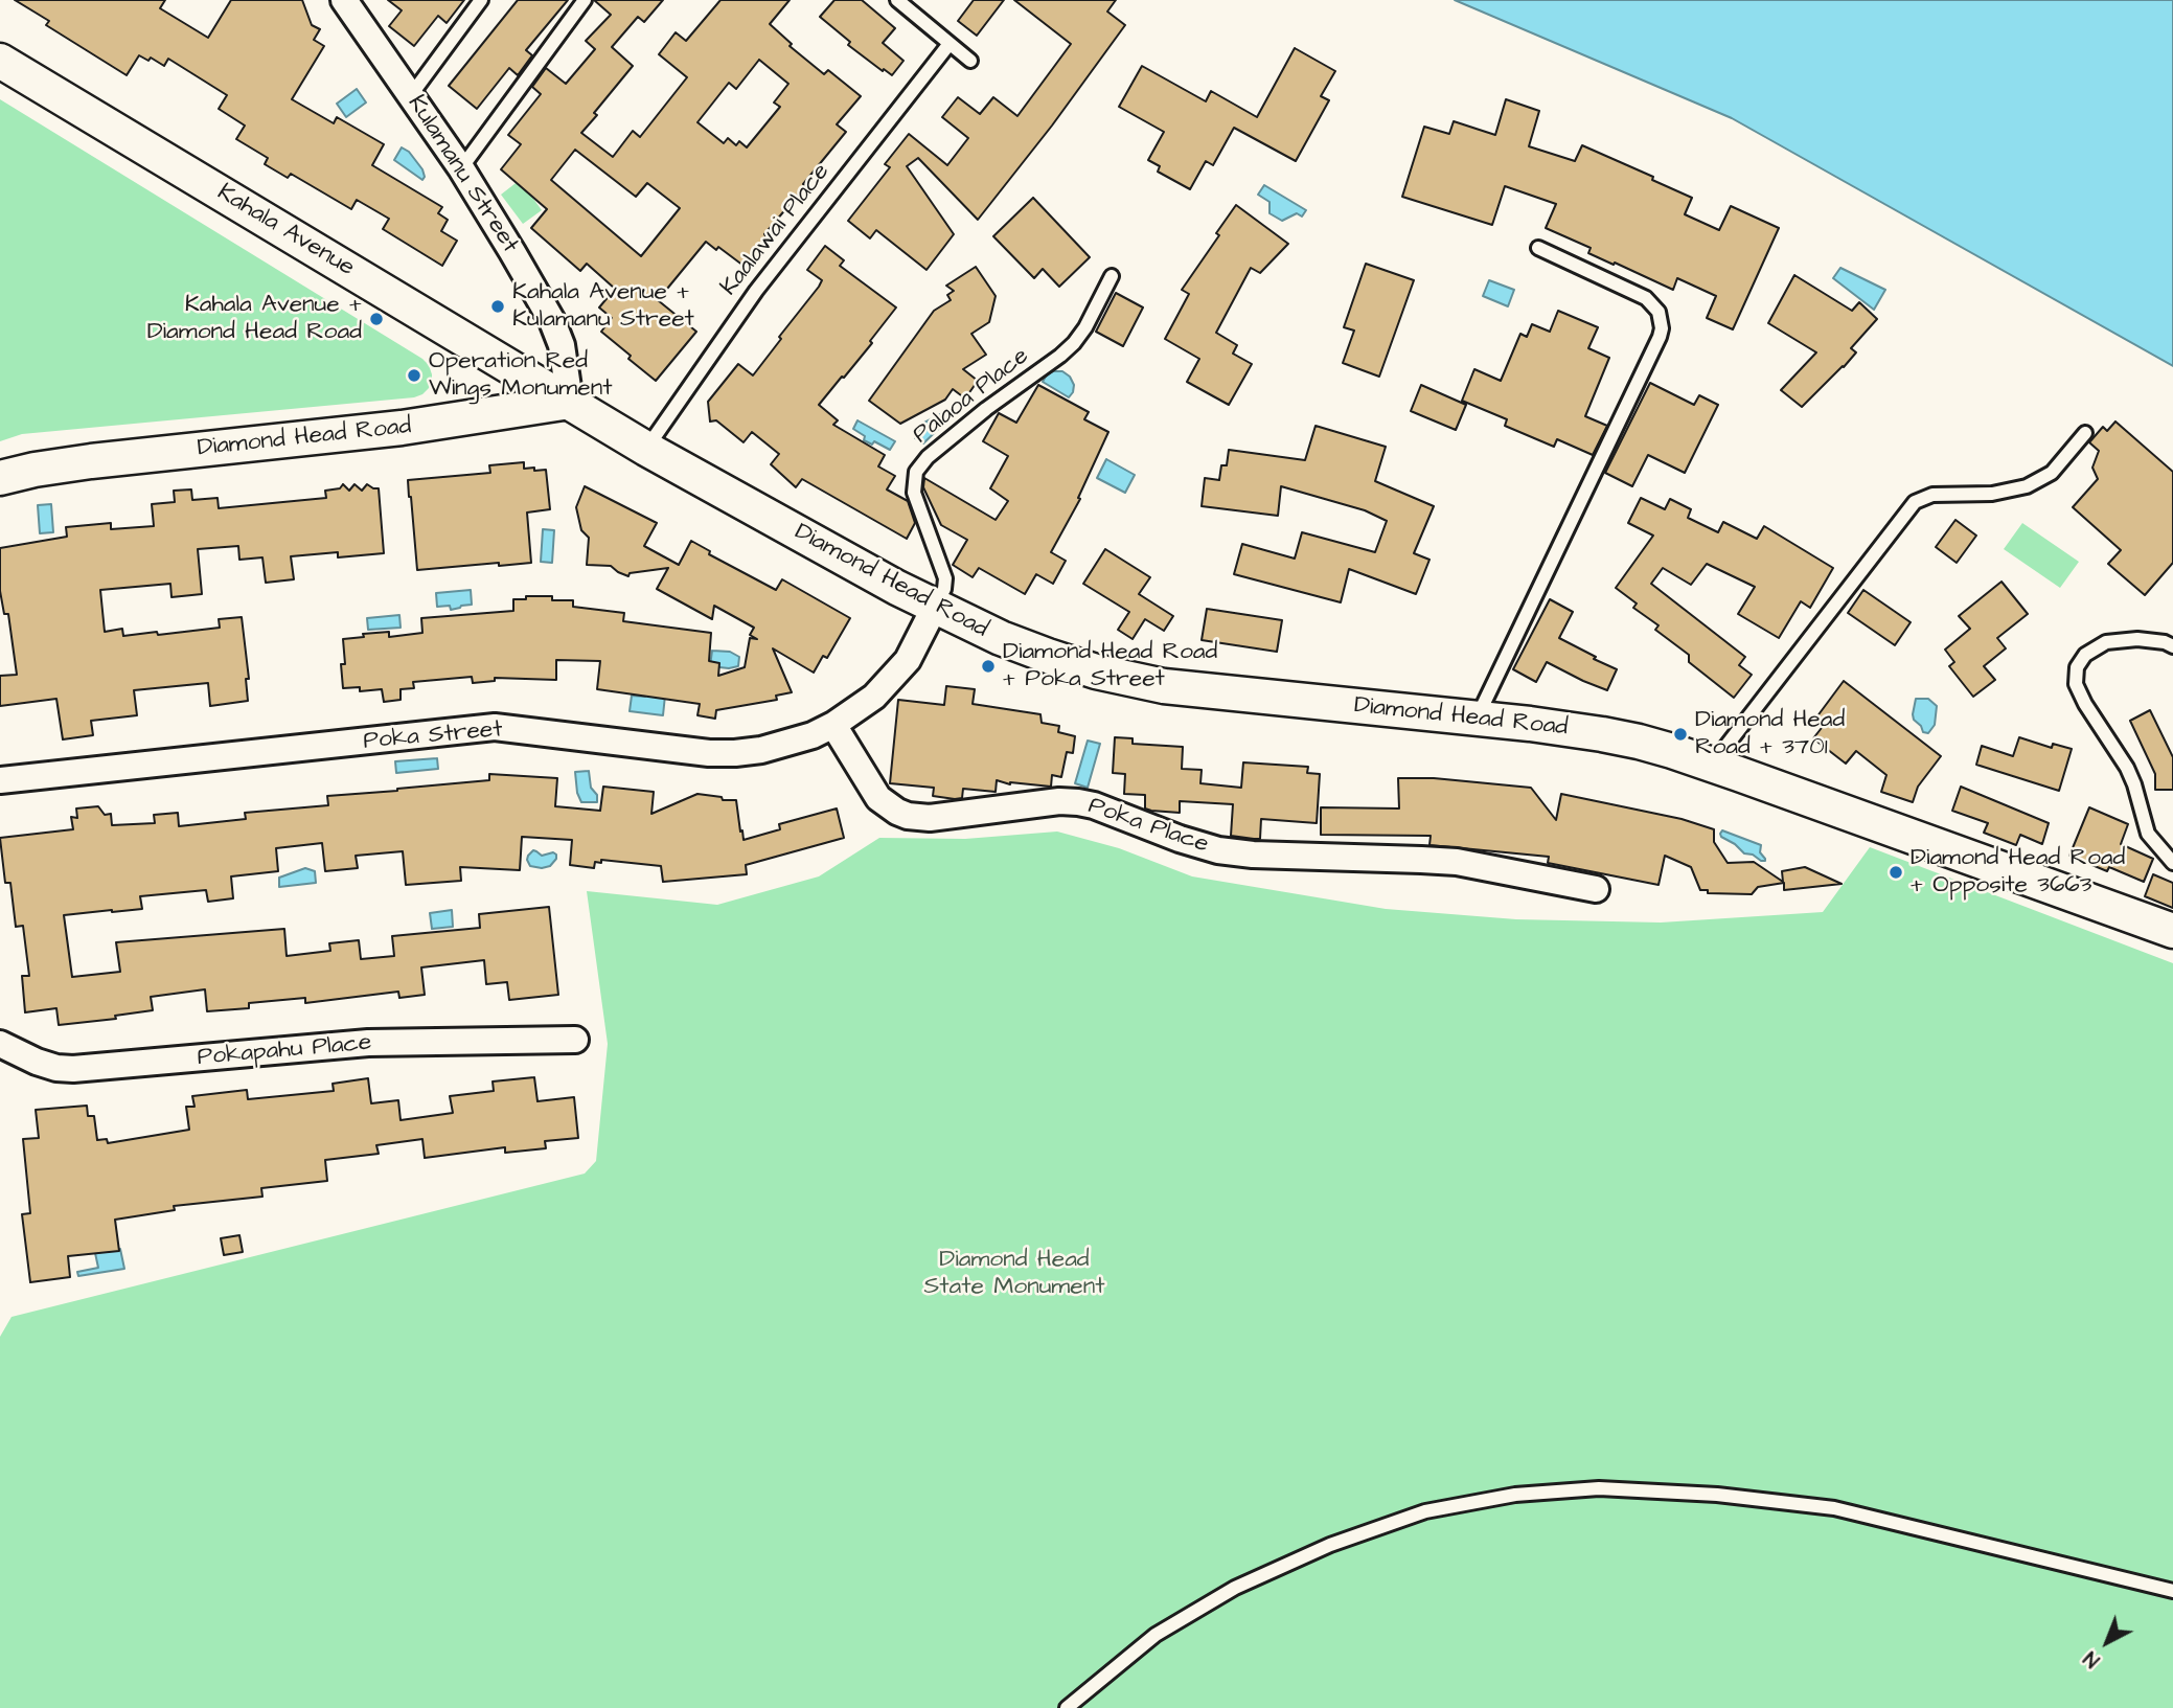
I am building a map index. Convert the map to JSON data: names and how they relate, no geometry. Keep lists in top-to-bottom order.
{
  "streets": {
    "street": [
      "Kulamanu Street",
      "Kahala Avenue",
      "Diamond Head Road",
      "Poka Street",
      "Poka Place",
      "Pokapahu Place"
    ],
    "lane": ["Kaalawai Place", "Palaoa Place"]
  },
  "crossings": [
    ["Kulamanu Street", "Kahala Avenue"],
    ["Kulamanu Street", "Diamond Head Road"],
    ["Kaalawai Place", "Diamond Head Road"],
    ["Kahala Avenue", "Diamond Head Road"],
    ["Palaoa Place", "Diamond Head Road"],
    ["Palaoa Place", "Poka Street"],
    ["Diamond Head Road", "Poka Street"],
    ["Poka Street", "Poka Place"]
  ],
  "parks": ["Diamond Head State Monument"],
  "places": [
    "Kahala Avenue + Kulamanu Street",
    "Kahala Avenue + Diamond Head Road",
    "Operation Red Wings Monument",
    "Diamond Head Road + Poka Street",
    "Diamond Head Road + 3701",
    "Diamond Head Road + Opposite 3663"
  ],
  "north": "bottom left"
}
